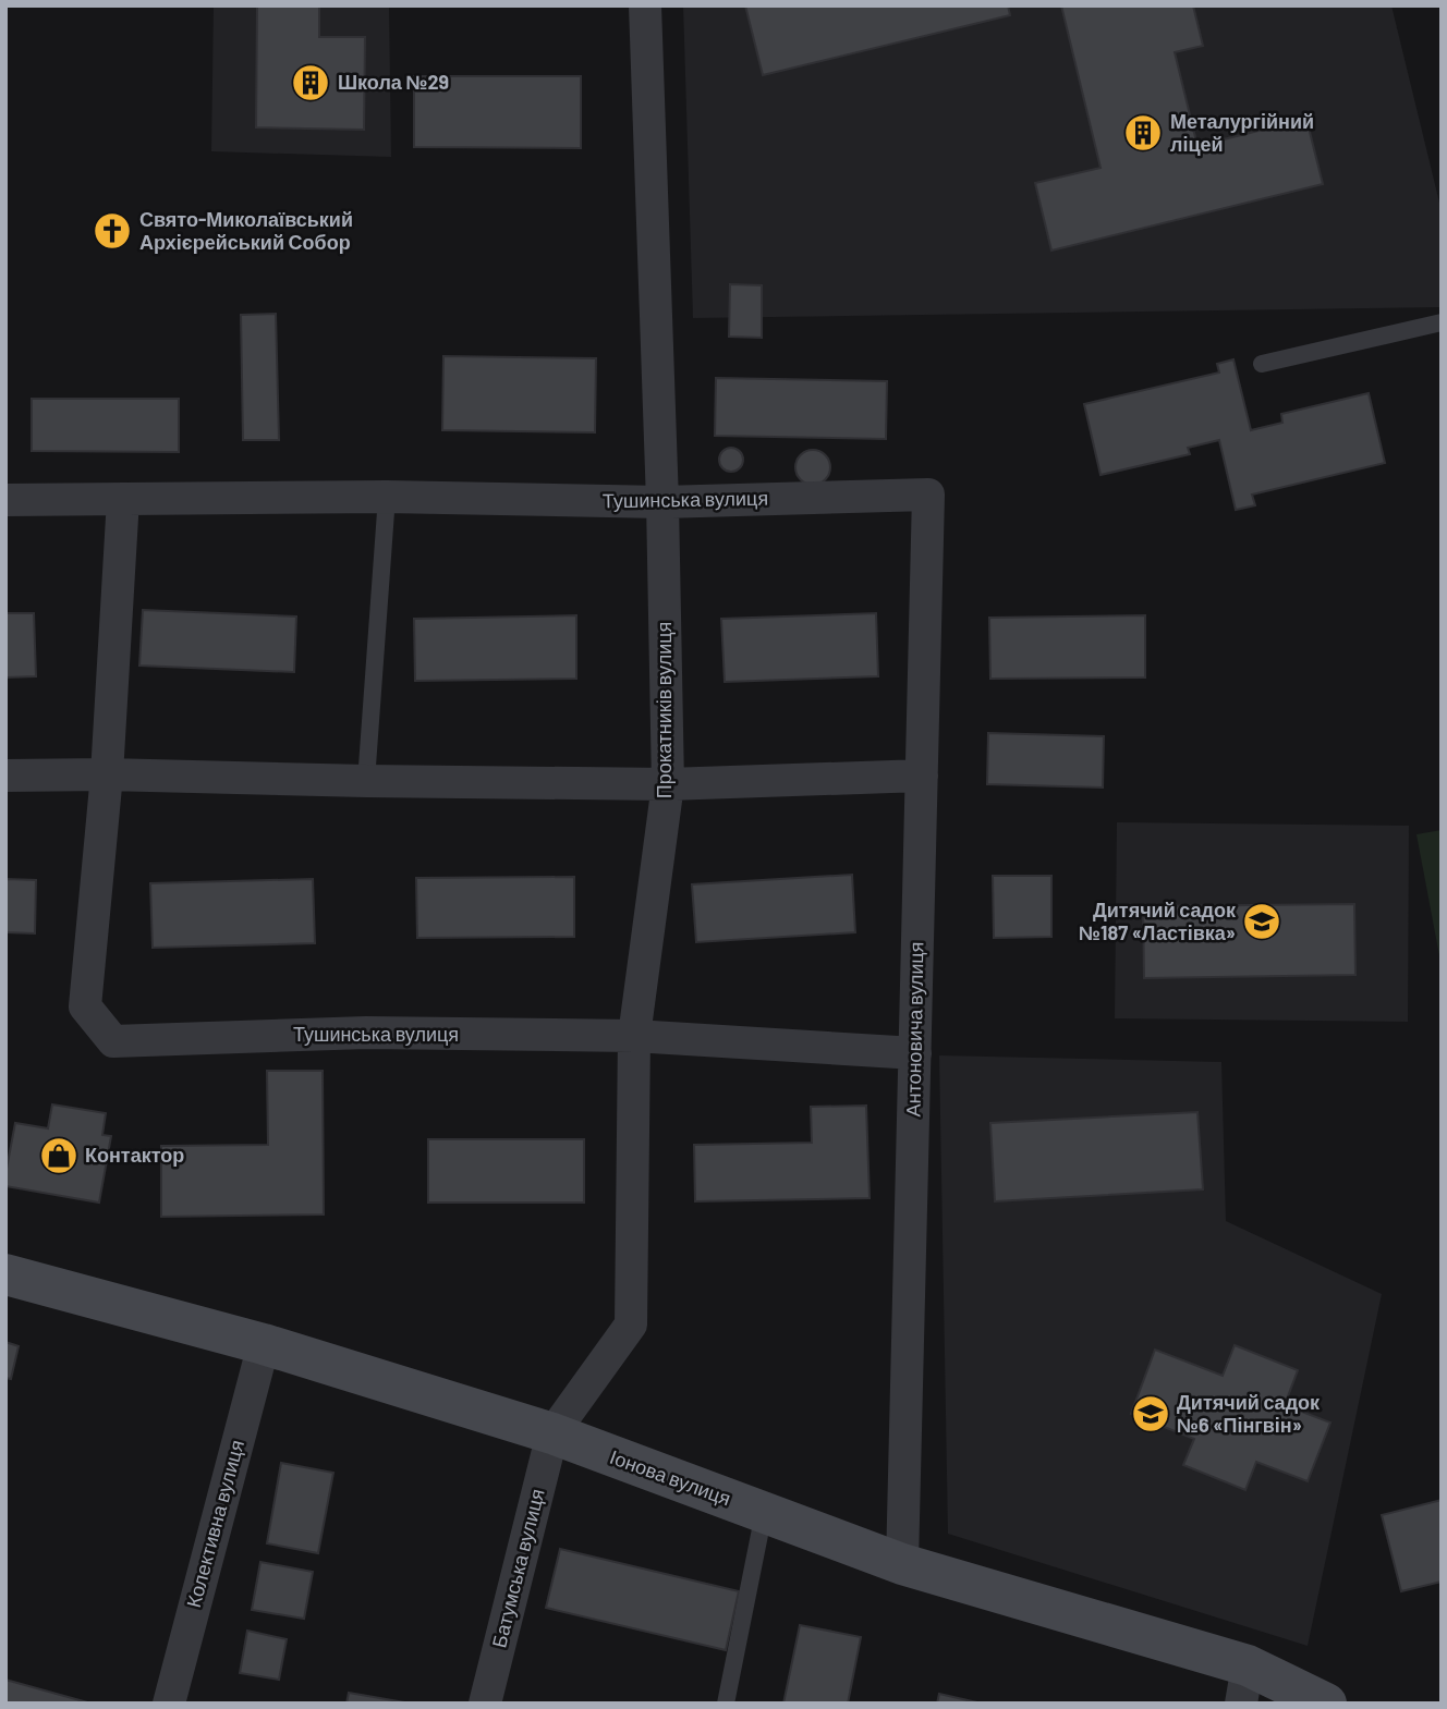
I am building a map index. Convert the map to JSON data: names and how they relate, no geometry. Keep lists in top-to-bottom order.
{
  "streets": {
    "street": [
      "Тушинська вулиця",
      "Прокатників вулиця",
      "Антоновича вулиця",
      "Іонова вулиця",
      "Колективна вулиця",
      "Батумська вулиця"
    ]
  },
  "crossings": [
    ["Тушинська вулиця", "Прокатників вулиця"],
    ["Тушинська вулиця", "Антоновича вулиця"],
    ["Прокатників вулиця", "Іонова вулиця"],
    ["Прокатників вулиця", "Батумська вулиця"],
    ["Антоновича вулиця", "Іонова вулиця"],
    ["Іонова вулиця", "Колективна вулиця"],
    ["Іонова вулиця", "Батумська вулиця"]
  ],
  "places": {
    "building": ["Школа №29", "Металургійний ліцей"],
    "church": ["Свято-Миколаївський Архієрейський Собор"],
    "school or university": ["Дитячий садок №187 «Ластівка»", "Дитячий садок №6 «Пінгвін»"],
    "shop": ["Контактор"]
  }
}
